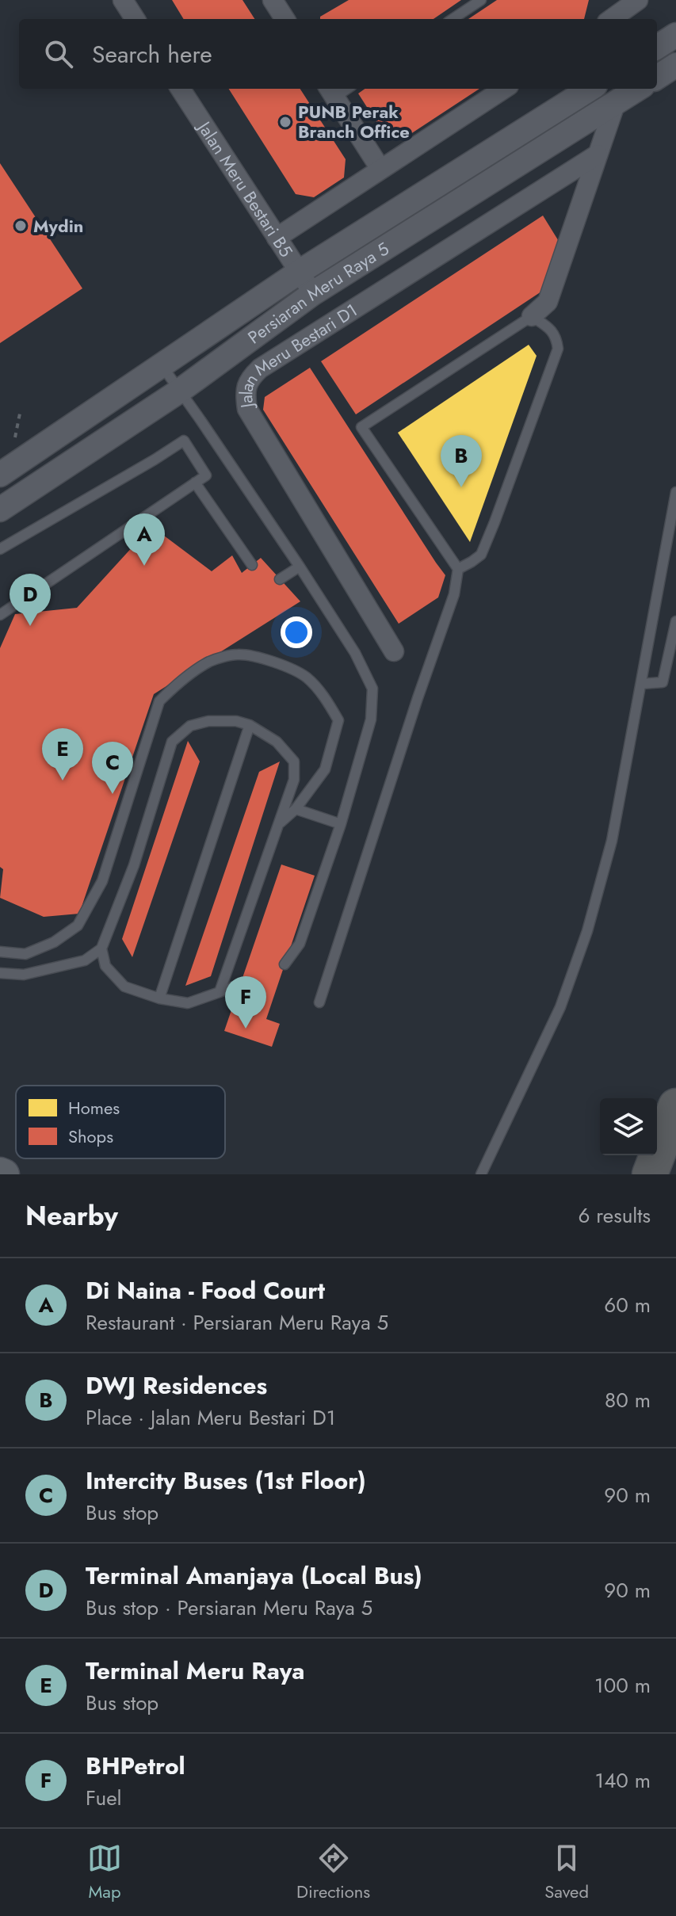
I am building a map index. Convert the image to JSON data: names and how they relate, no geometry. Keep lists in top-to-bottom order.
{
  "streets": {
    "street": ["Jalan Meru Bestari B5", "Persiaran Meru Raya 5", "Jalan Meru Bestari D1"]
  },
  "crossings": [
    ["Jalan Meru Bestari B5", "Persiaran Meru Raya 5"]
  ],
  "places": ["PUNB Perak Branch Office", "Mydin"],
  "legend": ["Homes", "Shops"],
  "page": {
    "search": "Search here",
    "pins": [
      "B",
      "A",
      "D",
      "E",
      "C",
      "F"
    ],
    "heading": ["Nearby", "6 results"],
    "list": [
      {
        "mark": "A",
        "name": "Di Naina - Food Court",
        "note": "Restaurant · Persiaran Meru Raya 5",
        "value": "60 m"
      },
      {
        "mark": "B",
        "name": "DWJ Residences",
        "note": "Place · Jalan Meru Bestari D1",
        "value": "80 m"
      },
      {
        "mark": "C",
        "name": "Intercity Buses (1st Floor)",
        "note": "Bus stop",
        "value": "90 m"
      },
      {
        "mark": "D",
        "name": "Terminal Amanjaya (Local Bus)",
        "note": "Bus stop · Persiaran Meru Raya 5",
        "value": "90 m"
      },
      {
        "mark": "E",
        "name": "Terminal Meru Raya",
        "note": "Bus stop",
        "value": "100 m"
      },
      {
        "mark": "F",
        "name": "BHPetrol",
        "note": "Fuel",
        "value": "140 m"
      }
    ],
    "nav": ["Map", "Directions", "Saved"]
  }
}
